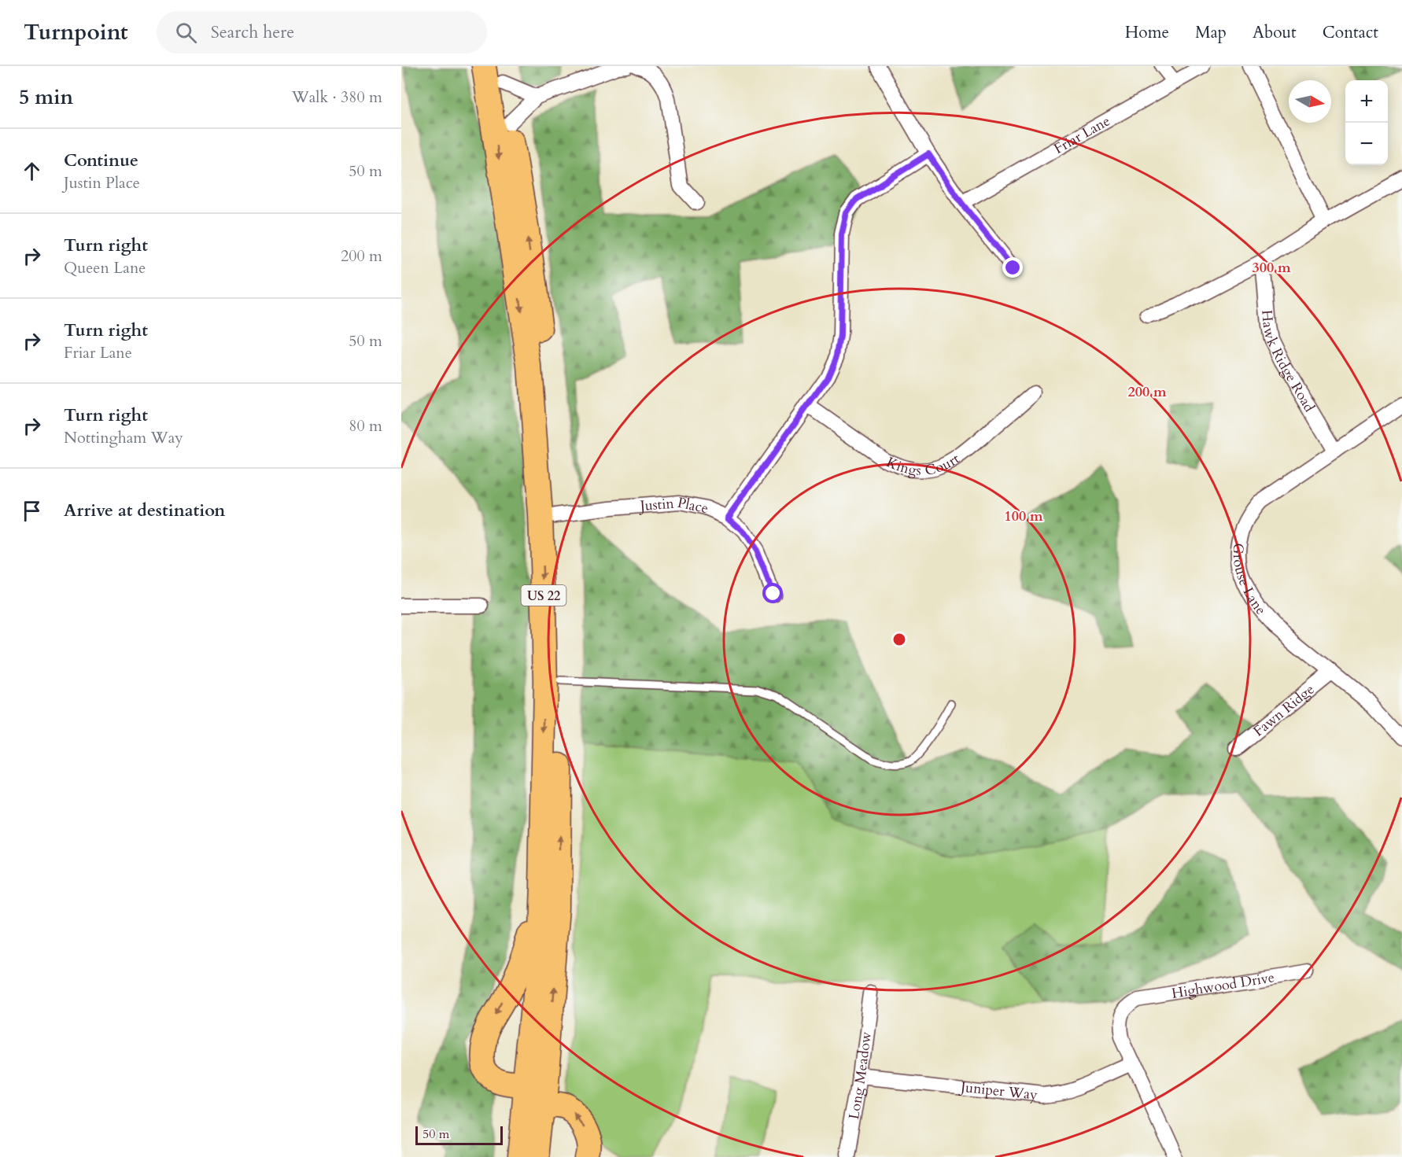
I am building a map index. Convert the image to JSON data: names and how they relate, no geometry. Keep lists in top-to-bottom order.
{
  "streets": {
    "highway": ["US 22"],
    "street": [
      "Friar Lane",
      "Hawk Ridge Road",
      "Kings Court",
      "Justin Place",
      "Grouse Lane",
      "Fawn Ridge",
      "Highwood Drive",
      "Long Meadow",
      "Juniper Way"
    ]
  },
  "crossings": [
    ["Hawk Ridge Road", "Grouse Lane"],
    ["Justin Place", "US 22"],
    ["Grouse Lane", "Fawn Ridge"],
    ["Highwood Drive", "Juniper Way"],
    ["Long Meadow", "Juniper Way"]
  ],
  "scale_bar": "50 m",
  "north": "right",
  "page": {
    "header": "Turnpoint",
    "search": "Search here",
    "nav": [
      "Home",
      "Map",
      "About",
      "Contact"
    ],
    "heading": ["5 min", "Walk · 380 m"],
    "map_buttons": ["+", "−"],
    "list": [
      ["Continue", "Justin Place", "50 m"],
      ["Turn right", "Queen Lane", "200 m"],
      ["Turn right", "Friar Lane", "50 m"],
      ["Turn right", "Nottingham Way", "80 m"],
      "Arrive at destination"
    ],
    "scale": "50 m"
  },
  "rings": ["300 m", "200 m", "100 m"]
}
